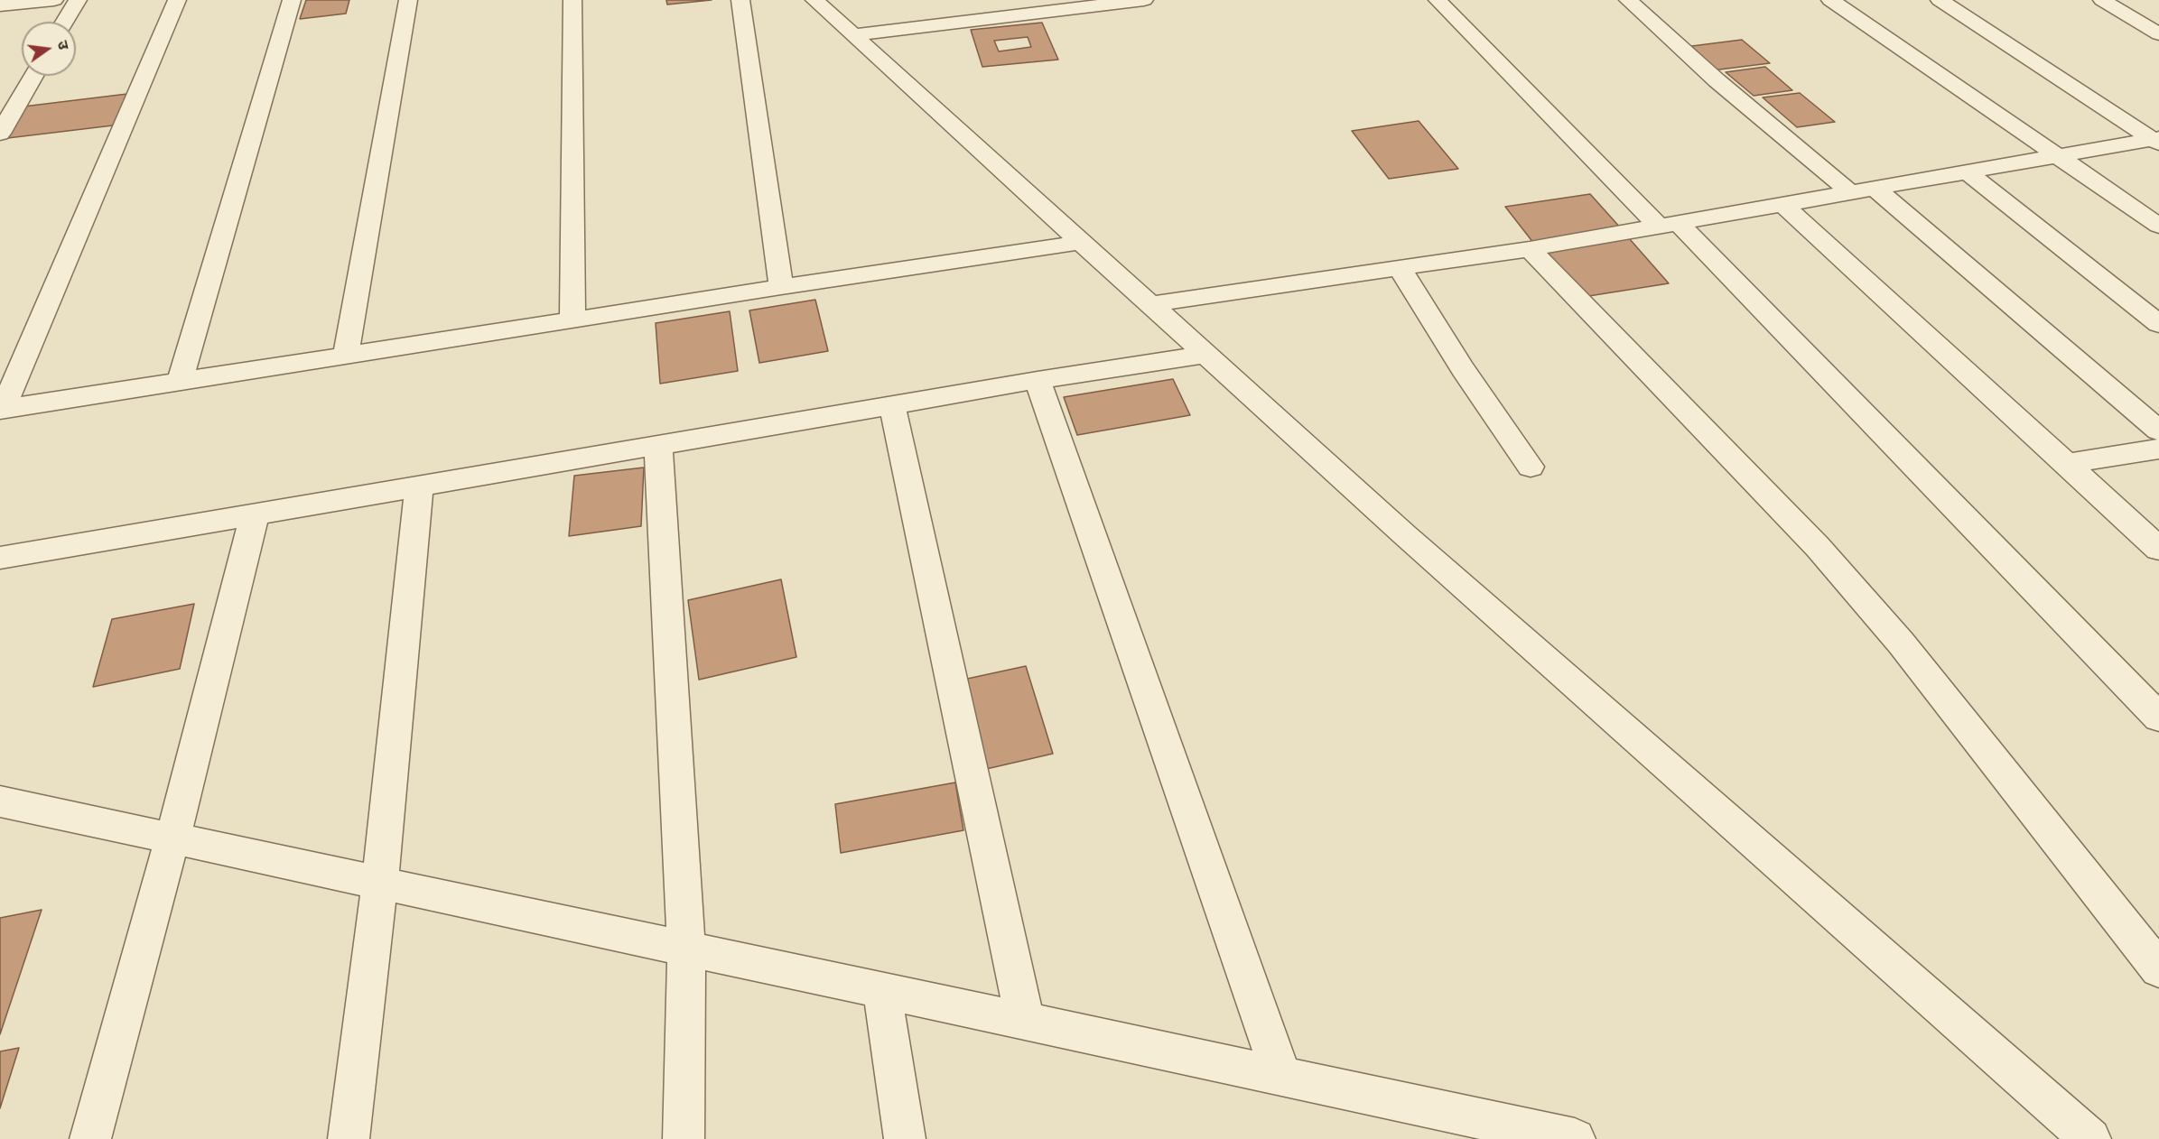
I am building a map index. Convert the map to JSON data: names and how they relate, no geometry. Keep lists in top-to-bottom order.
{
  "north": "right"
}
